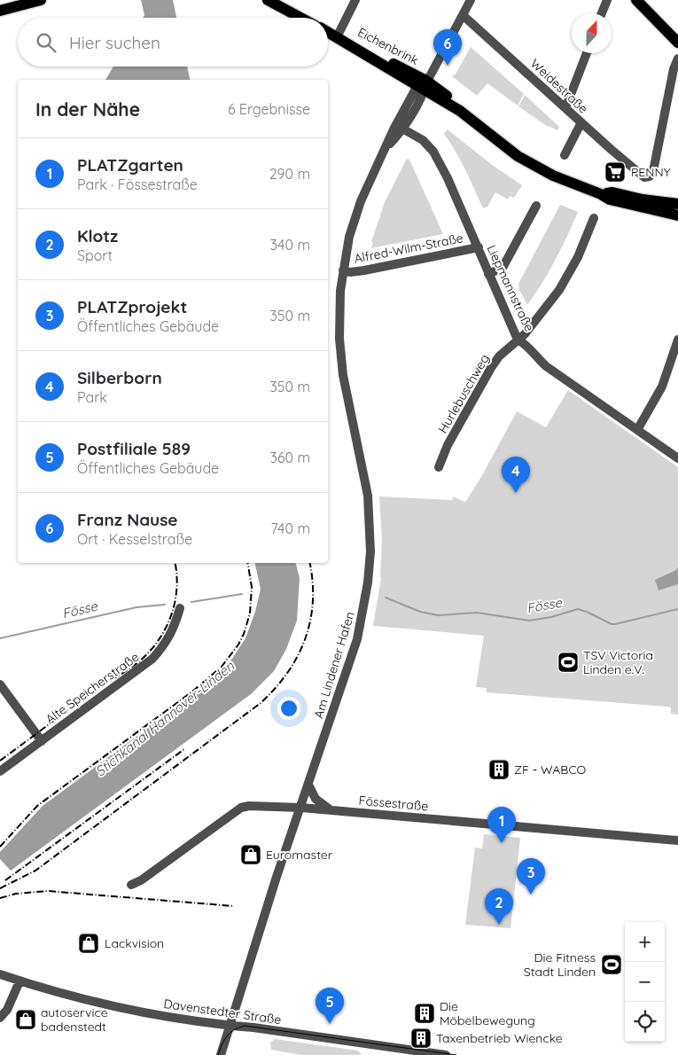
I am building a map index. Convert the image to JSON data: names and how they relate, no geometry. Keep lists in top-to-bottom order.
{
  "streets": {
    "main road": ["Eichenbrink"],
    "street": [
      "Weidestraße",
      "Alfred-Wilm-Straße",
      "Liepmannstraße",
      "Hurlebuschweg",
      "Am Lindener Hafen",
      "Alte Speicherstraße",
      "Fössestraße",
      "Davenstedter Straße"
    ]
  },
  "crossings": [
    ["Eichenbrink", "Am Lindener Hafen"],
    ["Alfred-Wilm-Straße", "Liepmannstraße"],
    ["Alfred-Wilm-Straße", "Am Lindener Hafen"],
    ["Liepmannstraße", "Hurlebuschweg"],
    ["Liepmannstraße", "Am Lindener Hafen"],
    ["Am Lindener Hafen", "Fössestraße"],
    ["Am Lindener Hafen", "Davenstedter Straße"]
  ],
  "water": ["Fösse", "Stichkanal Hannover-Linden"],
  "places": {
    "supermarket": ["PENNY"],
    "sports": ["TSV Victoria Linden e.V.", "Die Fitness Stadt Linden"],
    "building": ["ZF - WABCO", "Die Möbelbewegung", "Taxenbetrieb Wiencke"],
    "shop": ["Euromaster", "Lackvision", "autoservice badenstedt"]
  },
  "north": "top",
  "page": {
    "search": "Hier suchen",
    "pins": [
      "6",
      "4",
      "1",
      "3",
      "2",
      "5"
    ],
    "heading": ["In der Nähe", "6 Ergebnisse"],
    "list": [
      {
        "mark": "1",
        "name": "PLATZgarten",
        "note": "Park · Fössestraße",
        "value": "290 m"
      },
      {
        "mark": "2",
        "name": "Klotz",
        "note": "Sport",
        "value": "340 m"
      },
      {
        "mark": "3",
        "name": "PLATZprojekt",
        "note": "Öffentliches Gebäude",
        "value": "350 m"
      },
      {
        "mark": "4",
        "name": "Silberborn",
        "note": "Park",
        "value": "350 m"
      },
      {
        "mark": "5",
        "name": "Postfiliale 589",
        "note": "Öffentliches Gebäude",
        "value": "360 m"
      },
      {
        "mark": "6",
        "name": "Franz Nause",
        "note": "Ort · Kesselstraße",
        "value": "740 m"
      }
    ],
    "map_buttons": ["+", "−"]
  }
}
